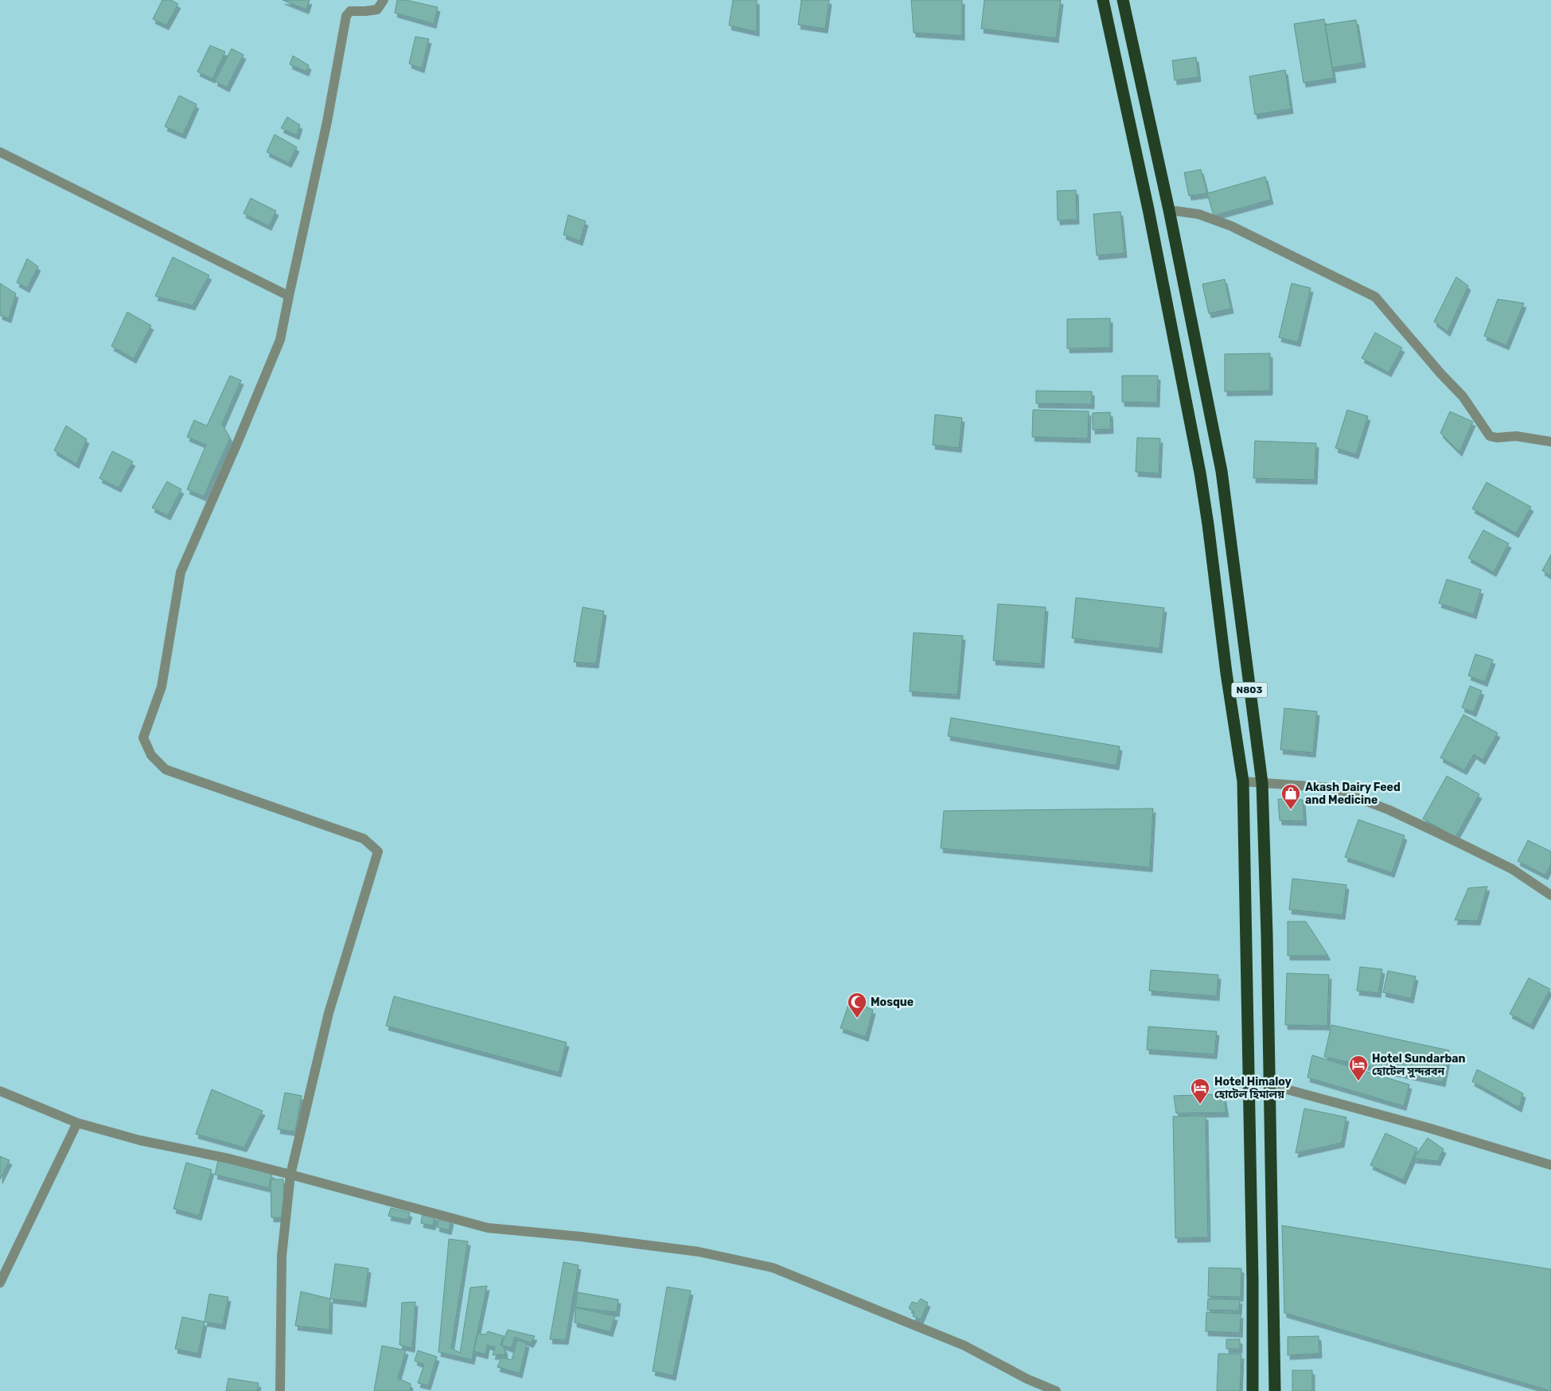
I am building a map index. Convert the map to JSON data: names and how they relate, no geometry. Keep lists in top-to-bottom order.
{
  "streets": {
    "highway": ["N803"]
  },
  "places": {
    "shop": ["Akash Dairy Feed and Medicine"],
    "mosque": ["Mosque"],
    "hotel": ["Hotel Sundarban হোটেল সুন্দরবন", "Hotel Himaloy হোটেল হিমালয়"]
  }
}
